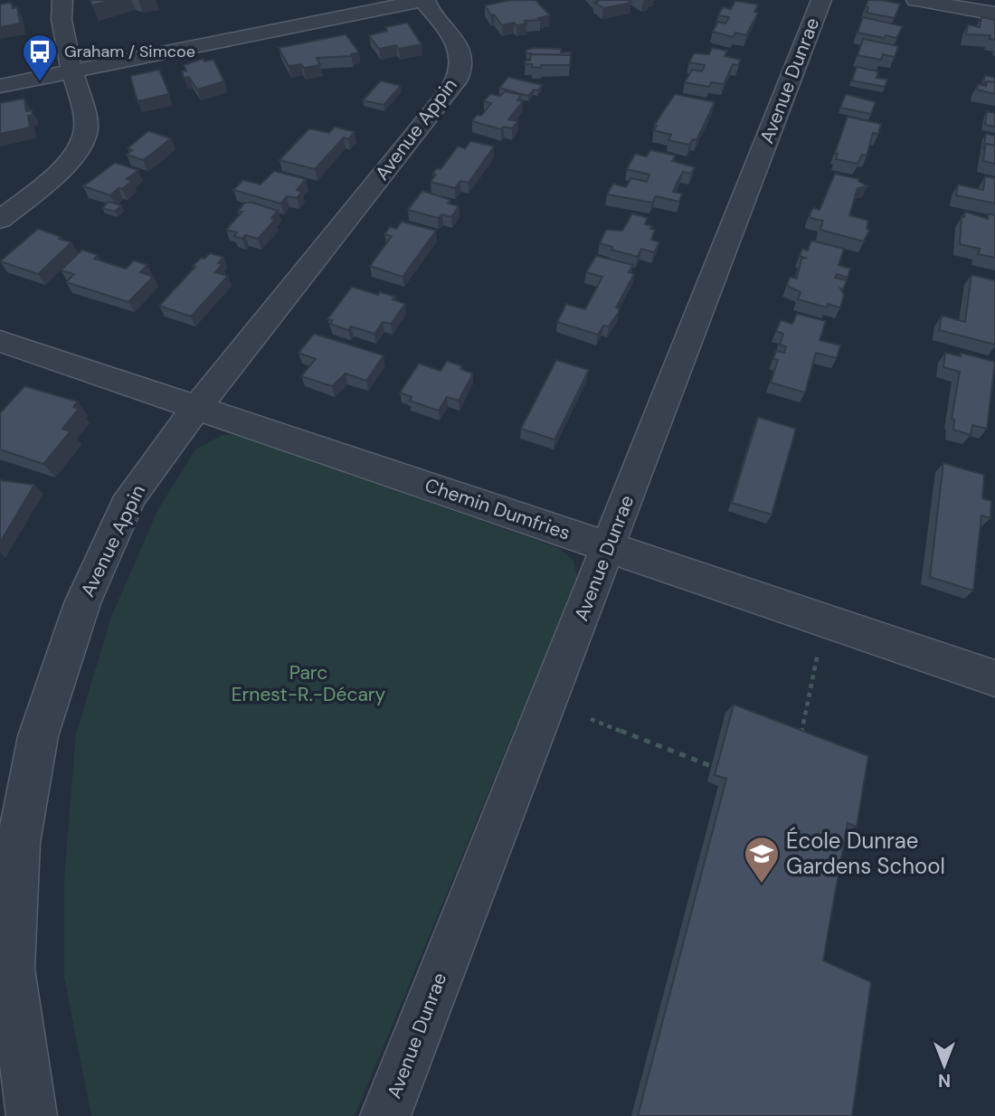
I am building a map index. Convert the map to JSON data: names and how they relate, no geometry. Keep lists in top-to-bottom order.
{
  "streets": {
    "street": ["Avenue Dunrae", "Avenue Appin", "Chemin Dumfries"]
  },
  "crossings": [
    ["Avenue Dunrae", "Chemin Dumfries"],
    ["Avenue Appin", "Chemin Dumfries"]
  ],
  "parks": ["Parc Ernest-R.-Décary"],
  "places": {
    "bus stop": ["Graham / Simcoe"],
    "school or university": ["École Dunrae Gardens School"]
  },
  "north": "bottom"
}
